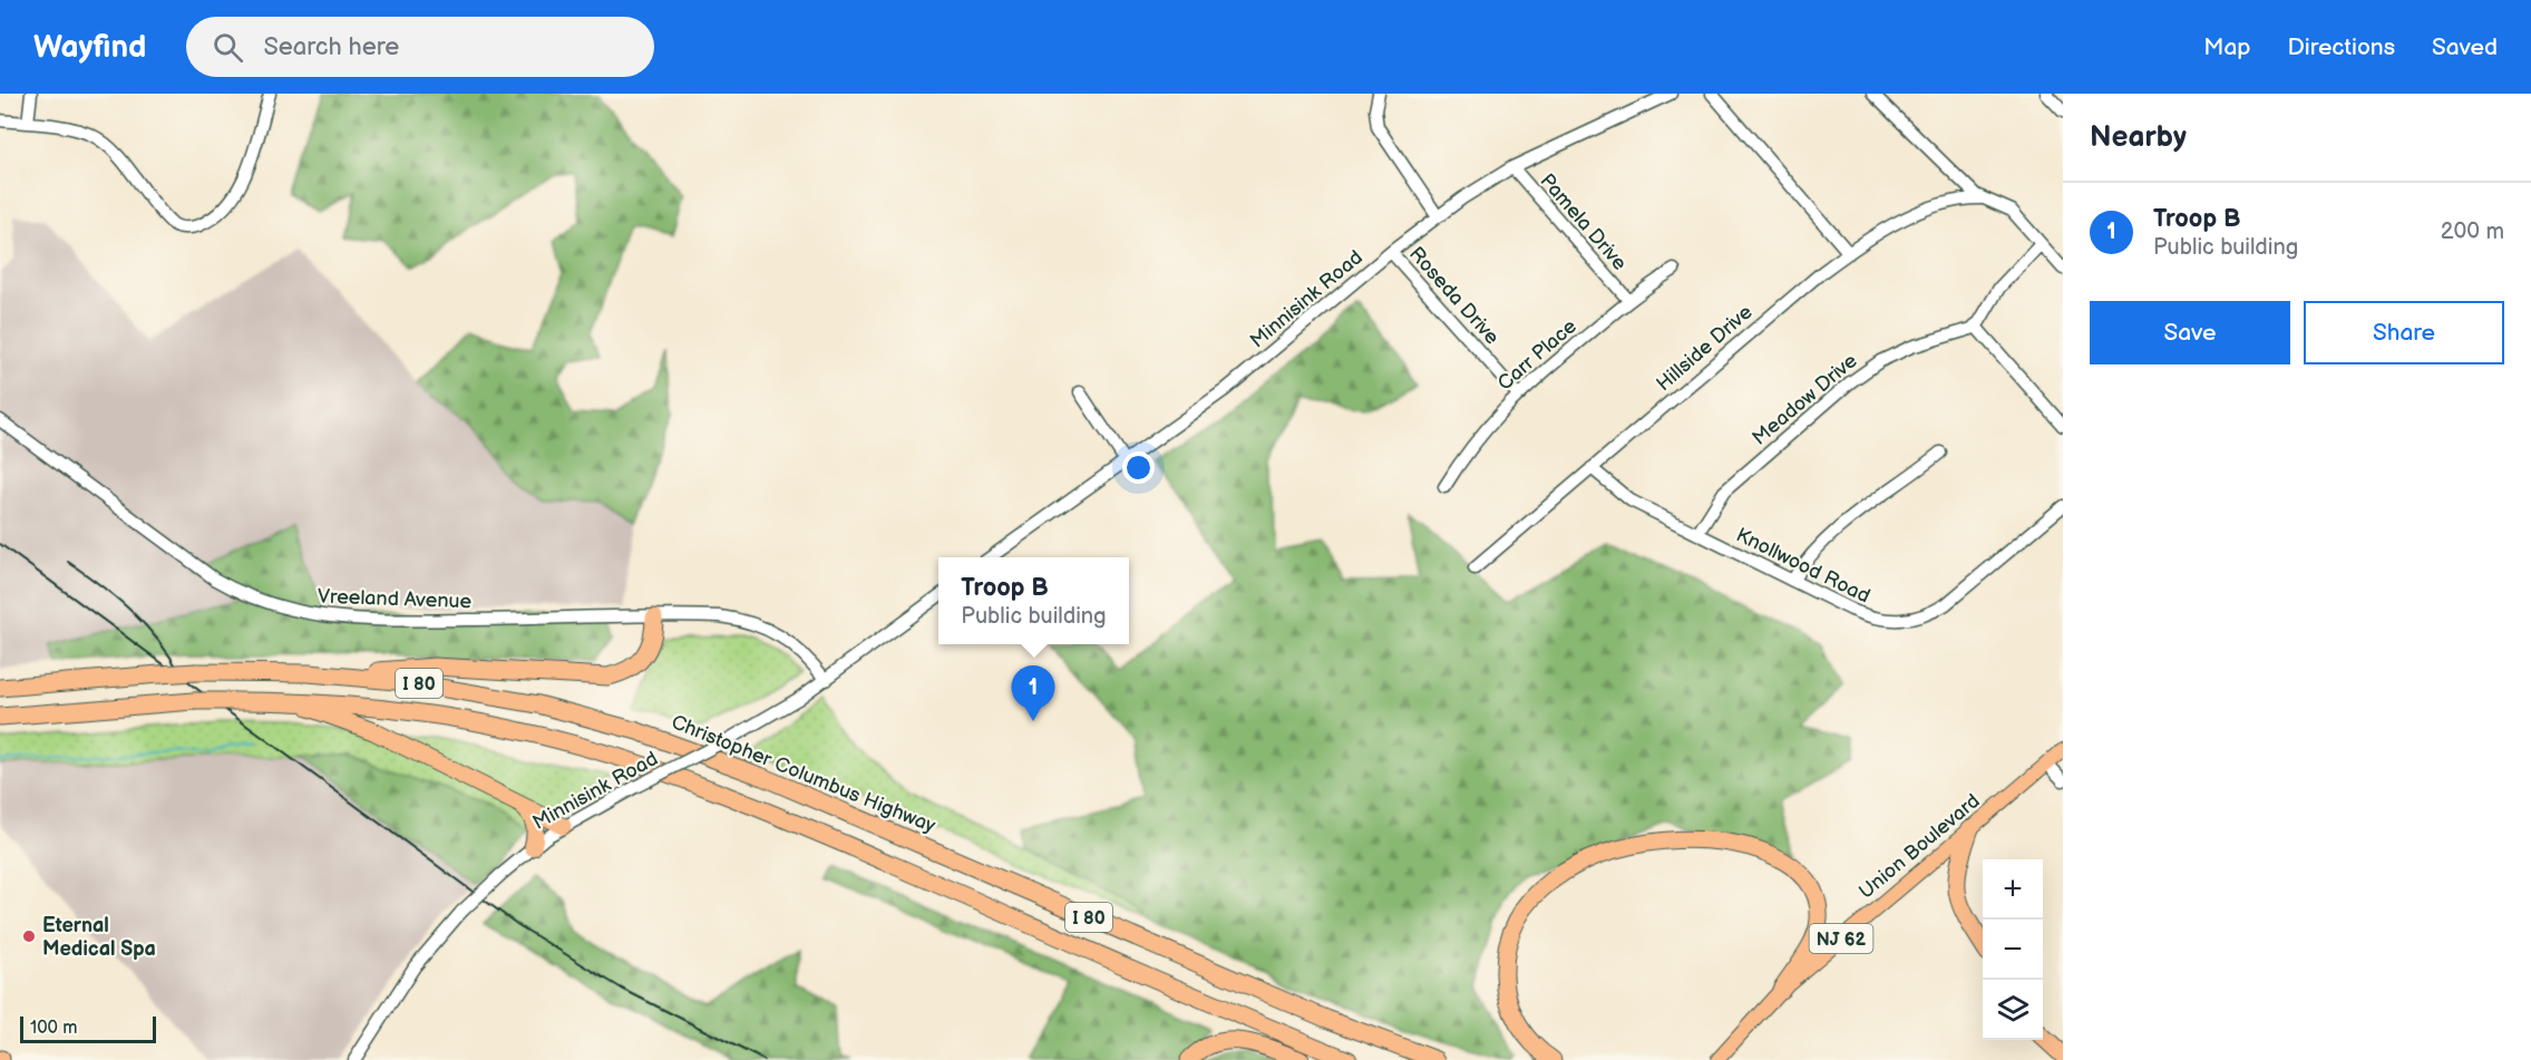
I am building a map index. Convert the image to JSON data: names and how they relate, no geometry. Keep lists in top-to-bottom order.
{
  "streets": {
    "highway": ["I 80", "Christopher Columbus Highway"],
    "main road": ["Union Boulevard", "NJ 62"],
    "street": [
      "Pamela Drive",
      "Roseda Drive",
      "Minnisink Road",
      "Hillside Drive",
      "Carr Place",
      "Meadow Drive",
      "Knollwood Road",
      "Vreeland Avenue"
    ]
  },
  "crossings": [
    ["Pamela Drive", "Minnisink Road"],
    ["Pamela Drive", "Carr Place"],
    ["Roseda Drive", "Minnisink Road"],
    ["Roseda Drive", "Carr Place"],
    ["Minnisink Road", "Vreeland Avenue"],
    ["Hillside Drive", "Knollwood Road"],
    ["Meadow Drive", "Knollwood Road"]
  ],
  "places": ["Eternal Medical Spa"],
  "scale_bar": "100 m",
  "page": {
    "header": "Wayfind",
    "search": "Search here",
    "nav": ["Map", "Directions", "Saved"],
    "heading": "Nearby",
    "list": [
      {
        "mark": "1",
        "name": "Troop B",
        "note": "Public building",
        "value": "200 m"
      }
    ],
    "buttons": ["Save", "Share"],
    "popup": ["Troop B", "Public building"],
    "pins": "1",
    "map_buttons": ["+", "−"],
    "scale": "100 m"
  }
}
